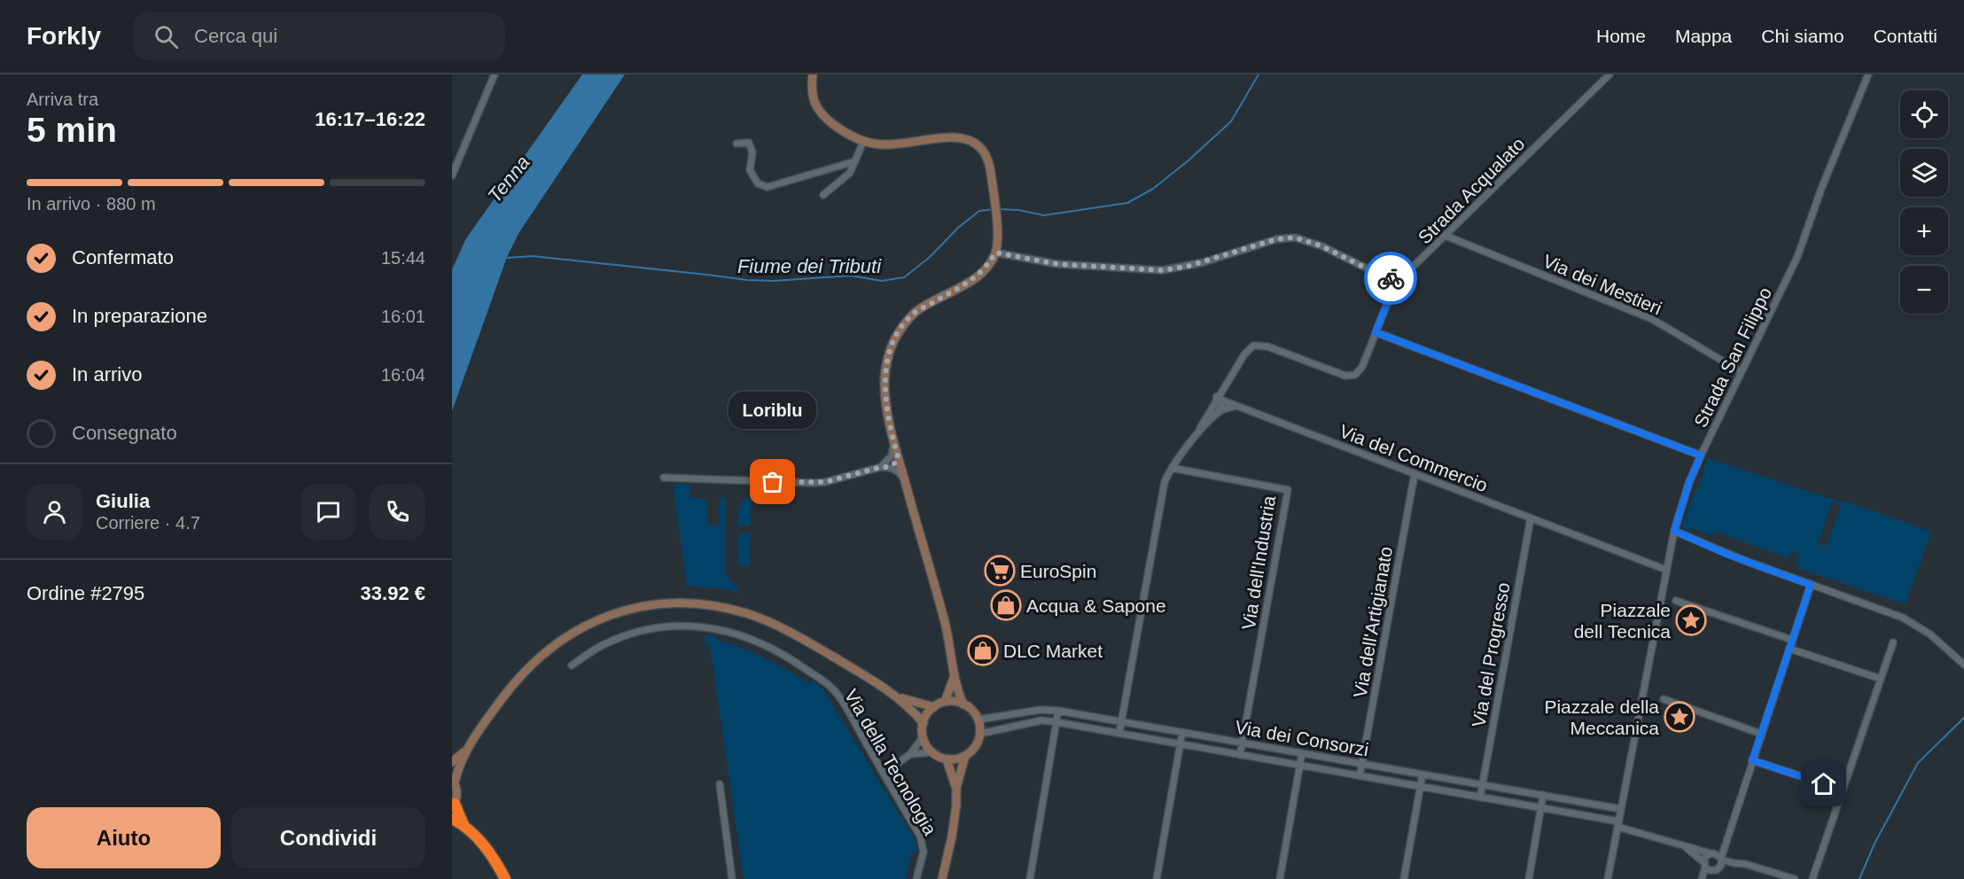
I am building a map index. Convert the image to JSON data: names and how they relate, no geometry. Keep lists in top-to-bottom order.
{
  "streets": {
    "street": [
      "Strada Acqualato",
      "Via dei Mestieri",
      "Strada San Filippo",
      "Via del Commercio",
      "Via dell'Industria",
      "Via dell'Artigianato",
      "Via del Progresso",
      "Via dei Consorzi",
      "Via della Tecnologia"
    ]
  },
  "crossings": [
    ["Strada Acqualato", "Via dei Mestieri"],
    ["Via dei Mestieri", "Strada San Filippo"],
    ["Strada San Filippo", "Via del Commercio"],
    ["Strada San Filippo", "Via dei Consorzi"],
    ["Via del Commercio", "Via dell'Artigianato"],
    ["Via del Commercio", "Via del Progresso"],
    ["Via dell'Industria", "Via dei Consorzi"],
    ["Via dell'Artigianato", "Via dei Consorzi"],
    ["Via del Progresso", "Via dei Consorzi"]
  ],
  "water": ["Tenna", "Fiume dei Tributi"],
  "places": {
    "other": ["Loriblu"],
    "supermarket": ["EuroSpin"],
    "shop": ["Acqua & Sapone", "DLC Market"],
    "place": ["Piazzale dell Tecnica", "Piazzale della Meccanica"]
  },
  "page": {
    "header": "Forkly",
    "search": "Cerca qui",
    "nav": [
      "Home",
      "Mappa",
      "Chi siamo",
      "Contatti"
    ],
    "heading": ["5 min", "Arriva tra", "16:17–16:22"],
    "panel": [
      "Giulia",
      "Corriere · 4.7",
      "Ordine #2795",
      "33.92 €"
    ],
    "map_buttons": ["+", "−"],
    "bar": "In arrivo · 880 m",
    "list": [
      ["Confermato", "15:44"],
      ["In preparazione", "16:01"],
      ["In arrivo", "16:04"],
      "Consegnato"
    ],
    "bubble": "Loriblu",
    "buttons": ["Aiuto", "Condividi"]
  }
}
